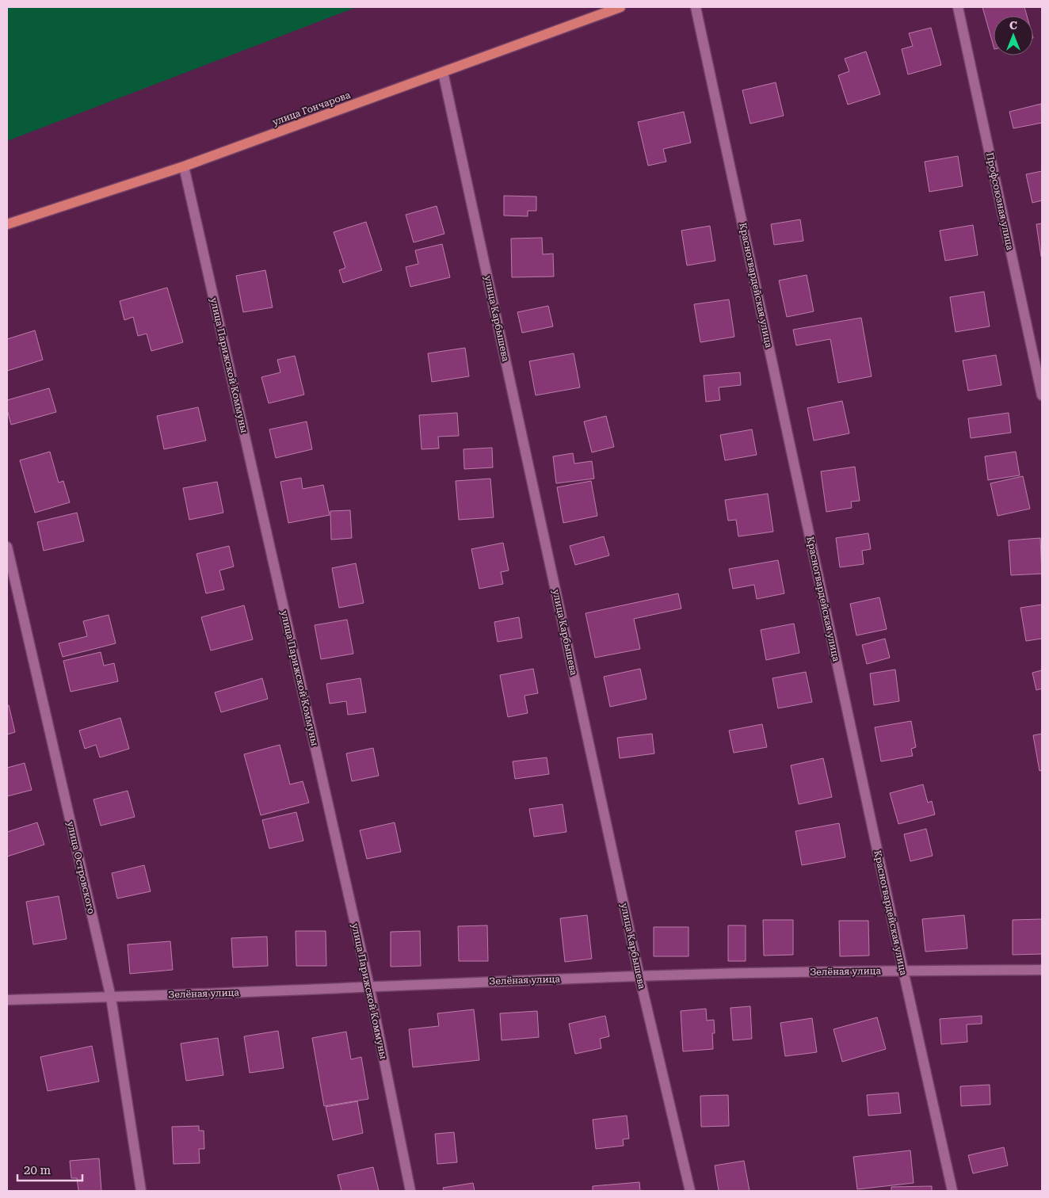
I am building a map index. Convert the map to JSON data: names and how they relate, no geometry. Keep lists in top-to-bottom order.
{
  "streets": {
    "main road": ["улица Гончарова"],
    "street": [
      "Профсоюзная улица",
      "Красногвардейская улица",
      "улица Карбышева",
      "улица Парижской Коммуны",
      "улица Островского",
      "Зелёная улица"
    ]
  },
  "crossings": [
    ["улица Гончарова", "улица Карбышева"],
    ["улица Гончарова", "улица Парижской Коммуны"],
    ["Красногвардейская улица", "Зелёная улица"],
    ["улица Карбышева", "Зелёная улица"],
    ["улица Парижской Коммуны", "Зелёная улица"],
    ["улица Островского", "Зелёная улица"]
  ],
  "scale_bar": "20 m",
  "north": "top"
}
